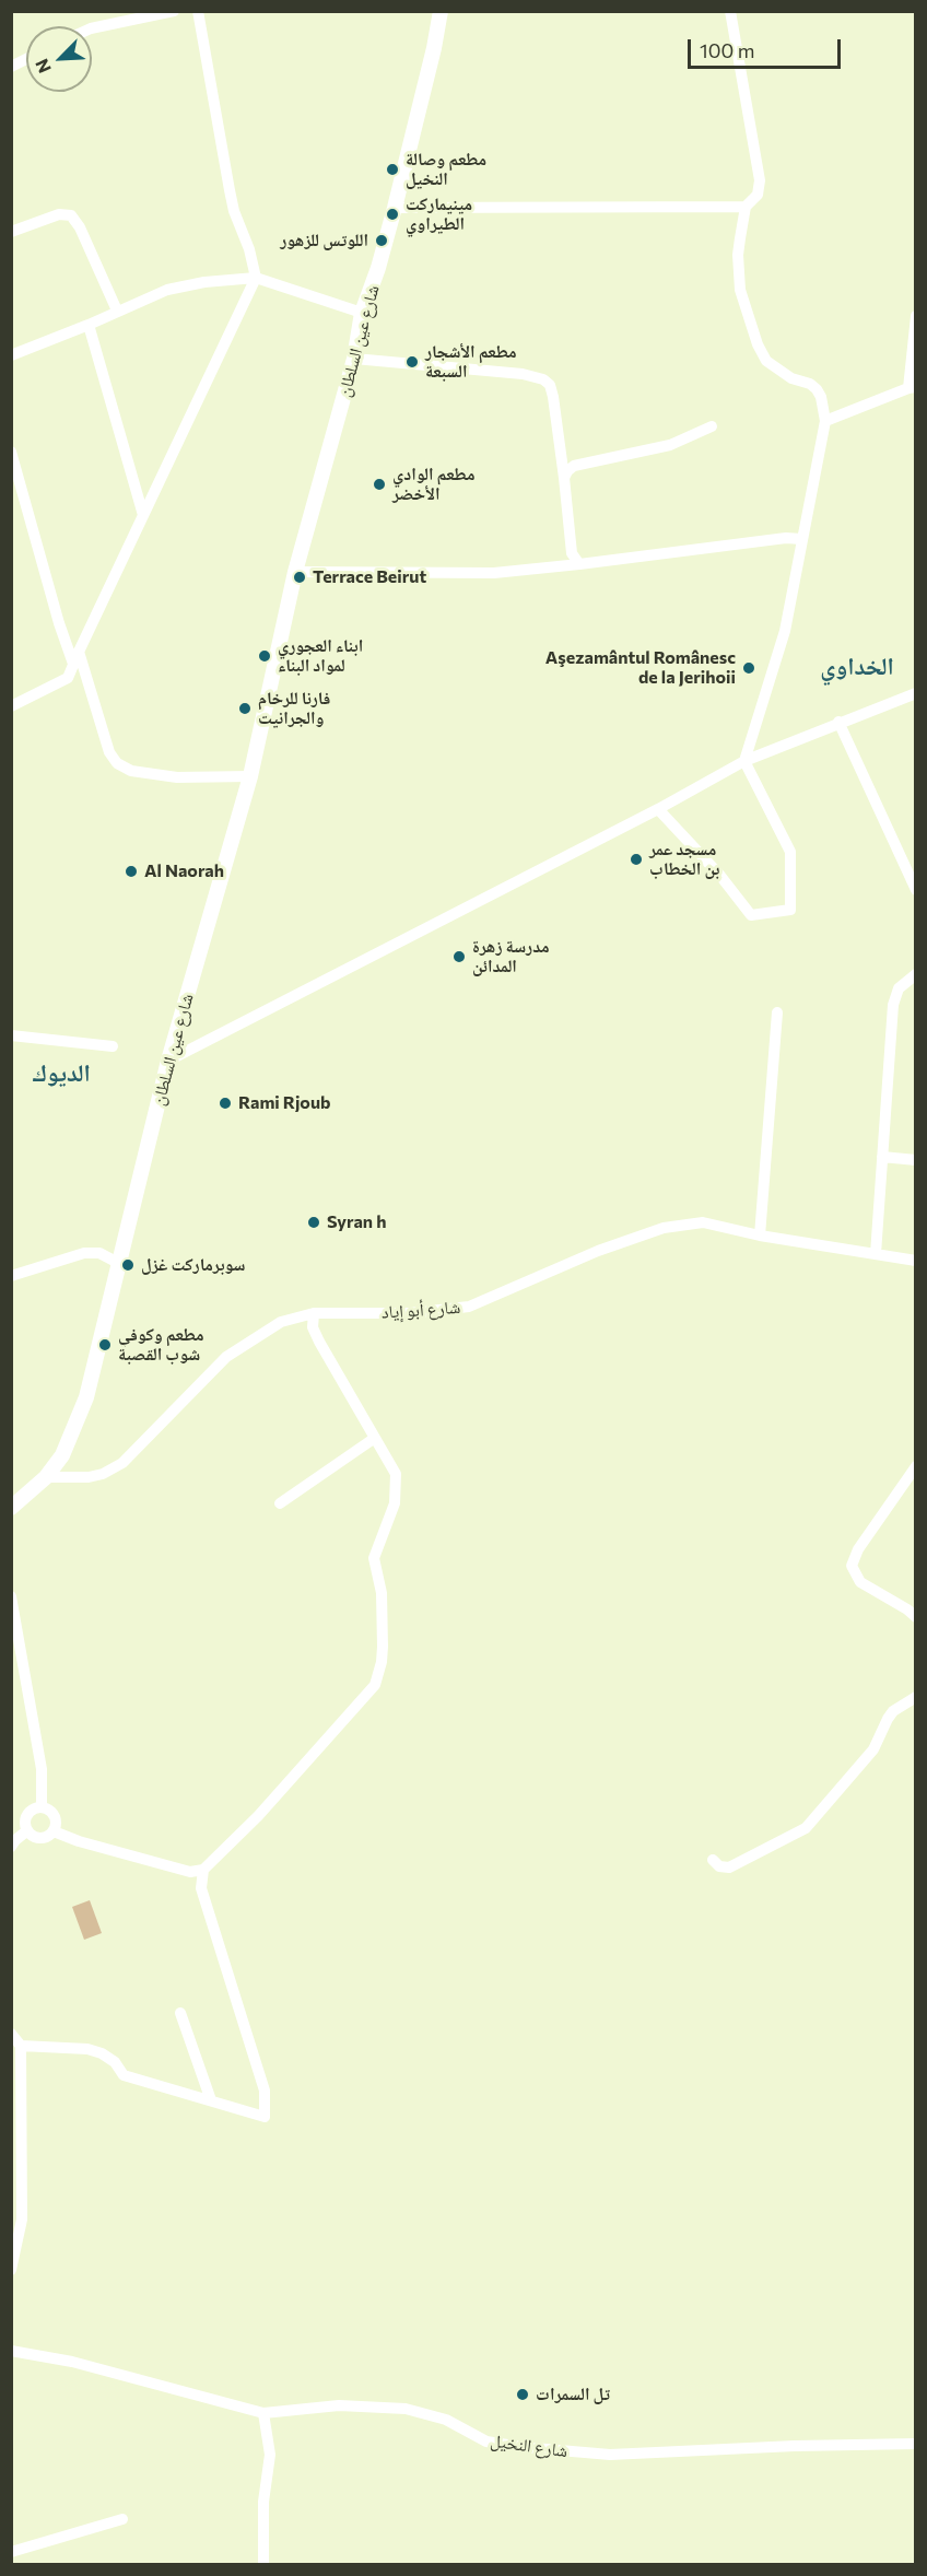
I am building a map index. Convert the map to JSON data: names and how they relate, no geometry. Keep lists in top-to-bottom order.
{
  "streets": {
    "main road": ["شارع عين السلطان"],
    "street": ["شارع أبو إياد", "شارع النخيل"]
  },
  "crossings": [
    ["شارع عين السلطان", "شارع أبو إياد"]
  ],
  "districts": ["الخداوي", "الديوك"],
  "places": [
    "مطعم وصالة النخيل",
    "مينيماركت الطيراوي",
    "اللوتس للزهور",
    "مطعم الأشجار السبعة",
    "مطعم الوادي الأخضر",
    "Terrace Beirut",
    "ابناء العجوري لمواد البناء",
    "Aşezamântul Românesc de la Jerihoii",
    "فارنا للرخام والجرانيت",
    "مسجد عمر بن الخطاب",
    "Al Naorah",
    "مدرسة زهرة المدائن",
    "Rami Rjoub",
    "Syran h",
    "سوبرماركت غزل",
    "مطعم وكوفي شوب القصبة",
    "تل السمرات"
  ],
  "scale_bar": "100 m",
  "north": "bottom left"
}
